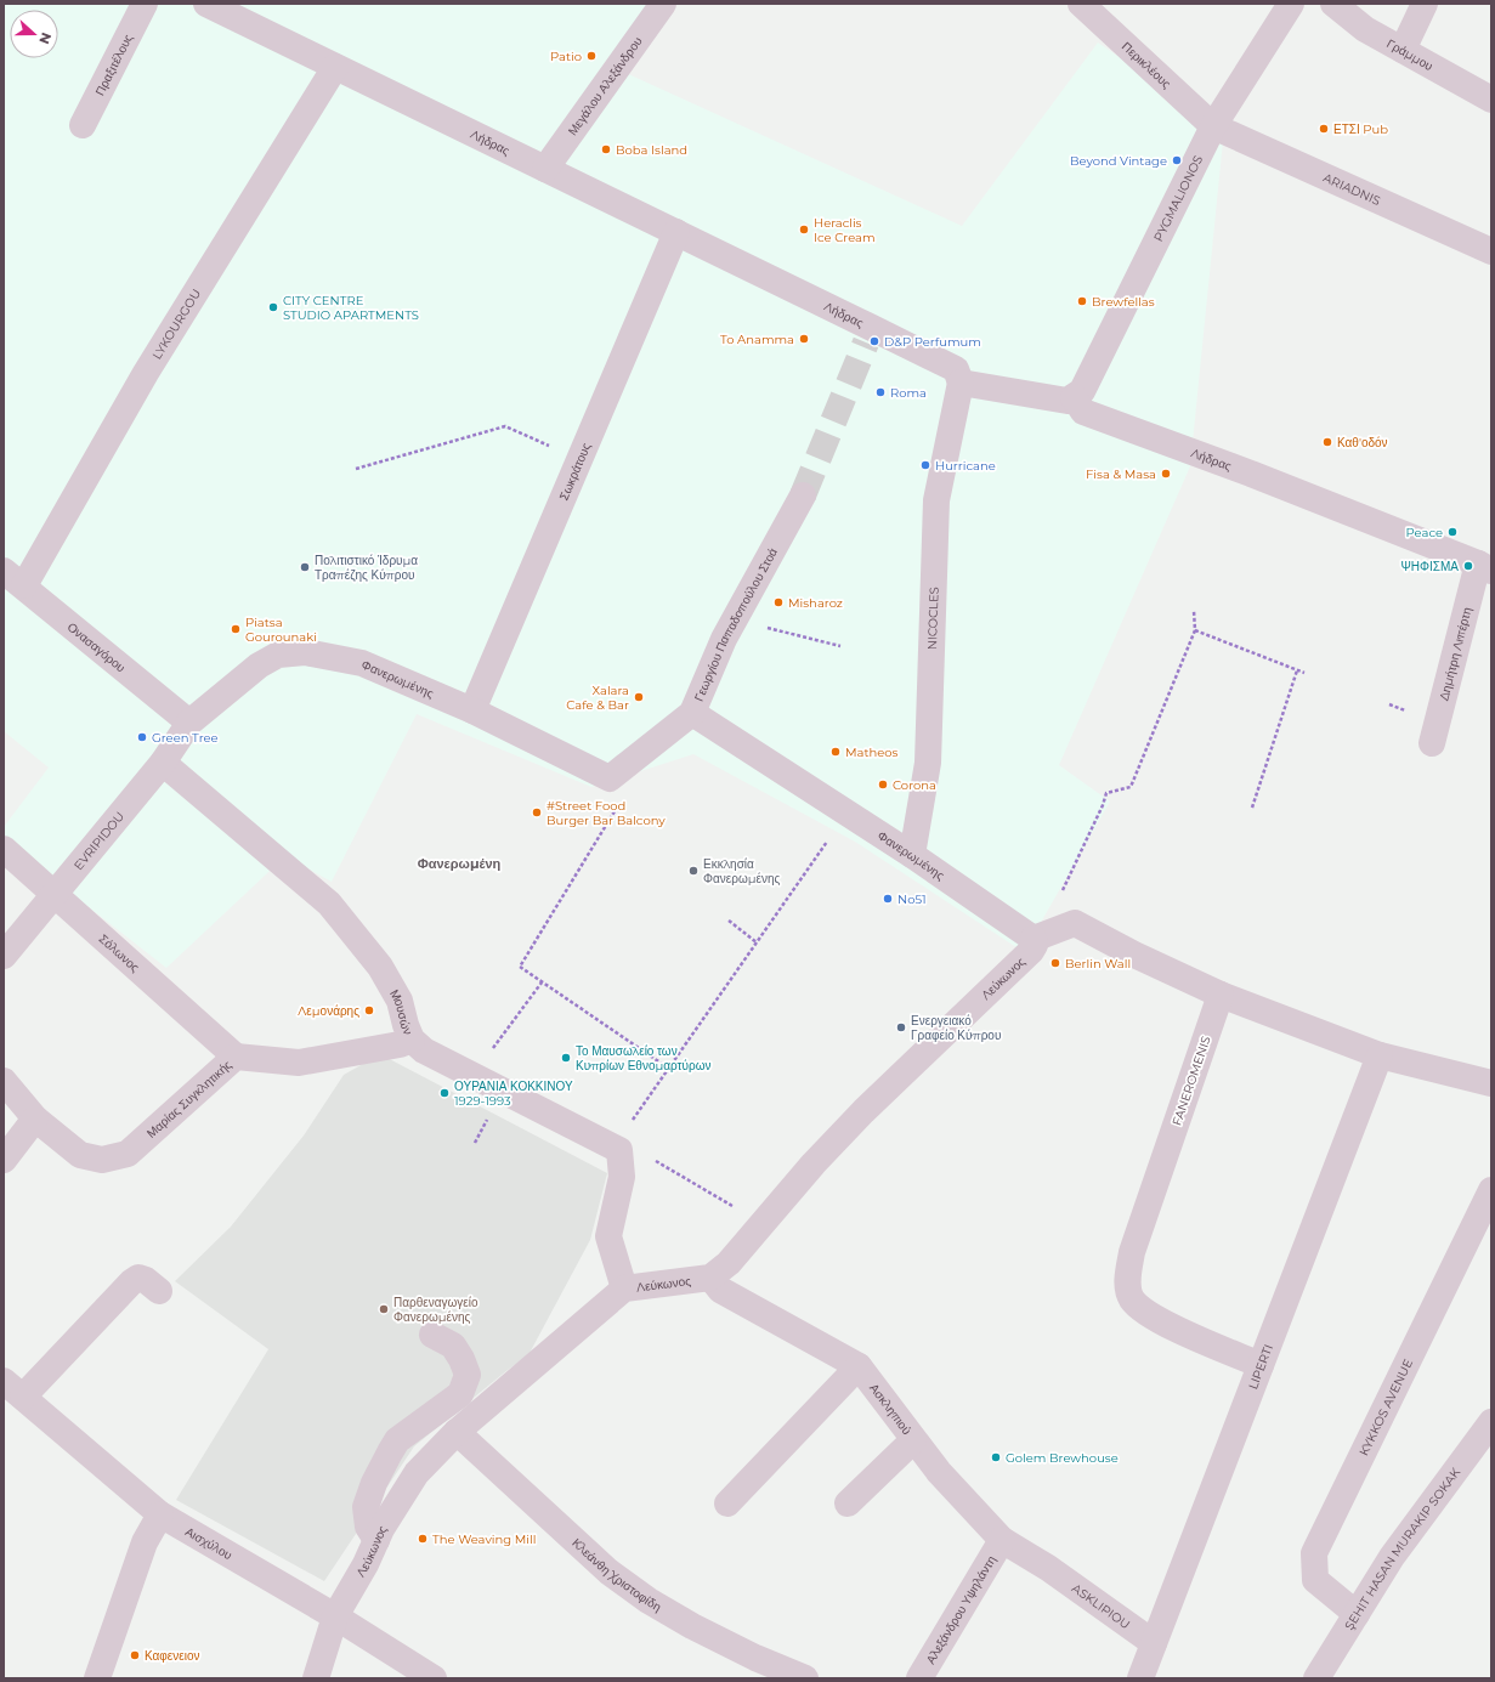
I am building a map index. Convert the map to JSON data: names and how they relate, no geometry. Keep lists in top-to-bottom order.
{
  "streets": {
    "street": [
      "Γράμμου",
      "Πραξιτέλους",
      "Περικλέους",
      "Μεγάλου Αλεξάνδρου",
      "Λήδρας",
      "ARIADNIS",
      "PYGMALIONOS",
      "LYKOURGOU",
      "Σωκράτους",
      "NICOCLES",
      "Γεωργίου Παπαδοπούλου Στοά",
      "Ονασαγόρου",
      "Δημήτρη Λιπέρτη",
      "Φανερωμένης",
      "EVRIPIDOU",
      "Σόλωνος",
      "Λεύκωνος",
      "Μουσών",
      "FANEROMENIS",
      "Μαρίας Συγκλητικής",
      "LIPERTI",
      "KYKKOS AVENUE",
      "Ασκληπιού",
      "Αισχύλου",
      "Κλεάνθη Χριστοφίδη",
      "ASKLIPIOU",
      "Αλεξάνδρου Υψηλάντη"
    ]
  },
  "crossings": [
    ["Περικλέους", "ARIADNIS"],
    ["Περικλέους", "PYGMALIONOS"],
    ["Μεγάλου Αλεξάνδρου", "Λήδρας"],
    ["Λήδρας", "PYGMALIONOS"],
    ["Λήδρας", "LYKOURGOU"],
    ["Λήδρας", "Σωκράτους"],
    ["Λήδρας", "NICOCLES"],
    ["Λήδρας", "Δημήτρη Λιπέρτη"],
    ["ARIADNIS", "PYGMALIONOS"],
    ["LYKOURGOU", "Ονασαγόρου"],
    ["Σωκράτους", "Φανερωμένης"],
    ["NICOCLES", "Φανερωμένης"],
    ["Γεωργίου Παπαδοπούλου Στοά", "Φανερωμένης"],
    ["Ονασαγόρου", "Φανερωμένης"],
    ["Ονασαγόρου", "EVRIPIDOU"],
    ["Φανερωμένης", "EVRIPIDOU"],
    ["Φανερωμένης", "Λεύκωνος"],
    ["EVRIPIDOU", "Σόλωνος"],
    ["EVRIPIDOU", "Μουσών"],
    ["Σόλωνος", "Μαρίας Συγκλητικής"],
    ["Λεύκωνος", "Ασκληπιού"],
    ["Λεύκωνος", "Αισχύλου"],
    ["Λεύκωνος", "Κλεάνθη Χριστοφίδη"],
    ["Μουσών", "Μαρίας Συγκλητικής"],
    ["FANEROMENIS", "LIPERTI"],
    ["LIPERTI", "ASKLIPIOU"],
    ["Ασκληπιού", "ASKLIPIOU"],
    ["Ασκληπιού", "Αλεξάνδρου Υψηλάντη"]
  ],
  "districts": ["Φανερωμένη"],
  "places": [
    "Patio",
    "ΕΤΣΙ Pub",
    "Boba Island",
    "Beyond Vintage",
    "Heraclis Ice Cream",
    "Brewfellas",
    "CITY CENTRE STUDIO APARTMENTS",
    "To Anamma",
    "D&P Perfumum",
    "Roma",
    "Καθ'οδόν",
    "Hurricane",
    "Fisa & Masa",
    "Peace",
    "ΨΗΦΙΣΜΑ",
    "Πολιτιστικό Ίδρυμα Τραπέζης Κύπρου",
    "Misharoz",
    "Piatsa Gourounaki",
    "Xalara Cafe & Bar",
    "Green Tree",
    "Matheos",
    "Corona",
    "#Street Food Burger Bar Balcony",
    "Εκκλησία Φανερωμένης",
    "No51",
    "Berlin Wall",
    "Λεμονάρης",
    "Ενεργειακό Γραφείο Κύπρου",
    "Το Μαυσωλείο των Κυπρίων Εθνομαρτύρων",
    "ΟΥΡΑΝΙΑ ΚΟΚΚΙΝΟΥ 1929-1993",
    "Παρθεναγωγείο Φανερωμένης",
    "Golem Brewhouse",
    "The Weaving Mill",
    "Καφενειον"
  ],
  "north": "right"
}
